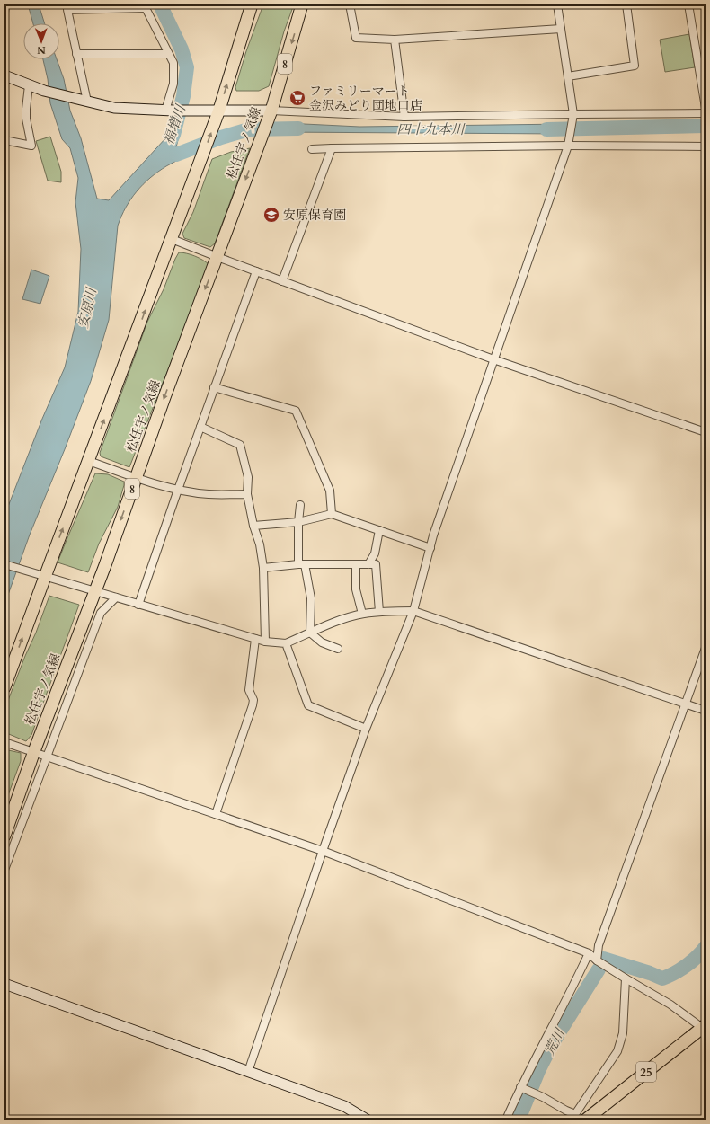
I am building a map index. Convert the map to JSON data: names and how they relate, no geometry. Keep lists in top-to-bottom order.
{
  "streets": {
    "main road": ["8", "松任宇ノ気線", "25"]
  },
  "water": [
    "福増川",
    "四十九本川",
    "安原川",
    "荒川"
  ],
  "places": {
    "supermarket": ["ファミリーマート 金沢みどり団地口店"],
    "school or university": ["安原保育園"]
  },
  "north": "bottom"
}
